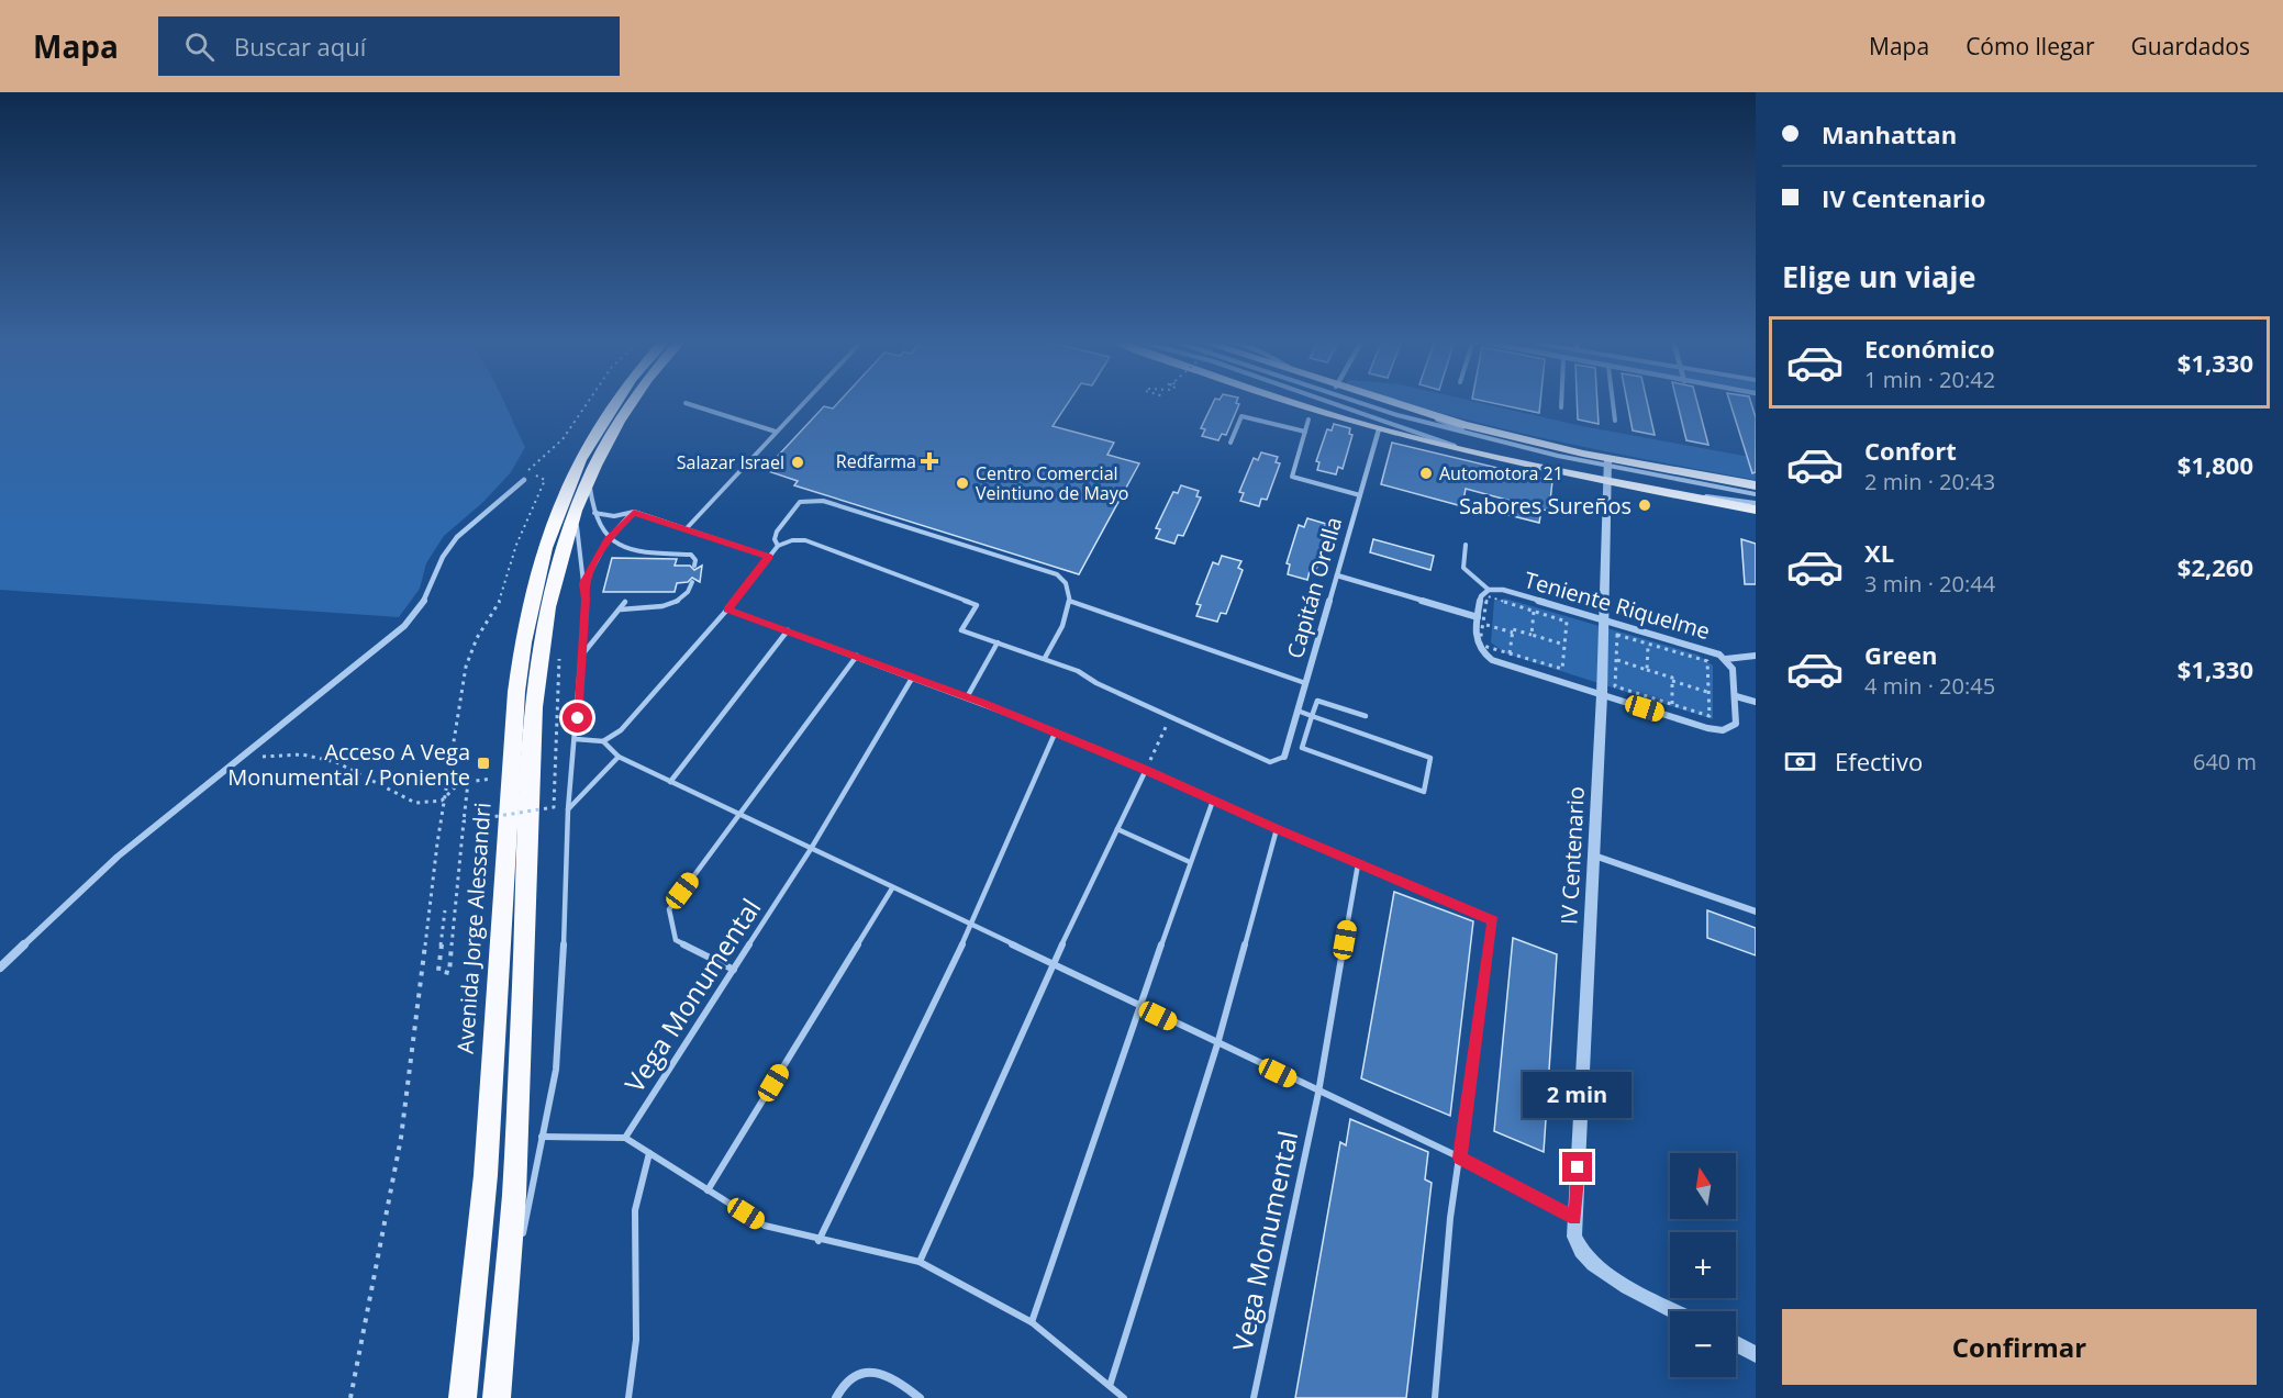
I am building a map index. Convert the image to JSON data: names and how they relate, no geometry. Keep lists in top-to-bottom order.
{
  "streets": {
    "highway": ["Avenida Jorge Alessandri"],
    "street": ["Capitán Orella", "Teniente Riquelme", "IV Centenario"],
    "lane": ["Vega Monumental"]
  },
  "crossings": [
    ["Teniente Riquelme", "IV Centenario"]
  ],
  "places": {
    "health": ["Redfarma"],
    "other": [
      "Salazar Israel",
      "Automotora 21",
      "Centro Comercial Veintiuno de Mayo",
      "Sabores Sureños"
    ],
    "transit": ["Acceso A Vega Monumental / Poniente"]
  },
  "north": "top",
  "page": {
    "header": "Mapa",
    "search": "Buscar aquí",
    "nav": ["Mapa", "Cómo llegar", "Guardados"],
    "banner": ["Manhattan", "IV Centenario"],
    "heading": "Elige un viaje",
    "list": [
      {
        "name": "Económico",
        "note": "1 min · 20:42",
        "value": "$1,330"
      },
      {
        "name": "Confort",
        "note": "2 min · 20:43",
        "value": "$1,800"
      },
      {
        "name": "XL",
        "note": "3 min · 20:44",
        "value": "$2,260"
      },
      {
        "name": "Green",
        "note": "4 min · 20:45",
        "value": "$1,330"
      }
    ],
    "pay": ["Efectivo", "640 m"],
    "bubble": "2 min",
    "map_buttons": ["+", "−"],
    "buttons": "Confirmar"
  }
}
